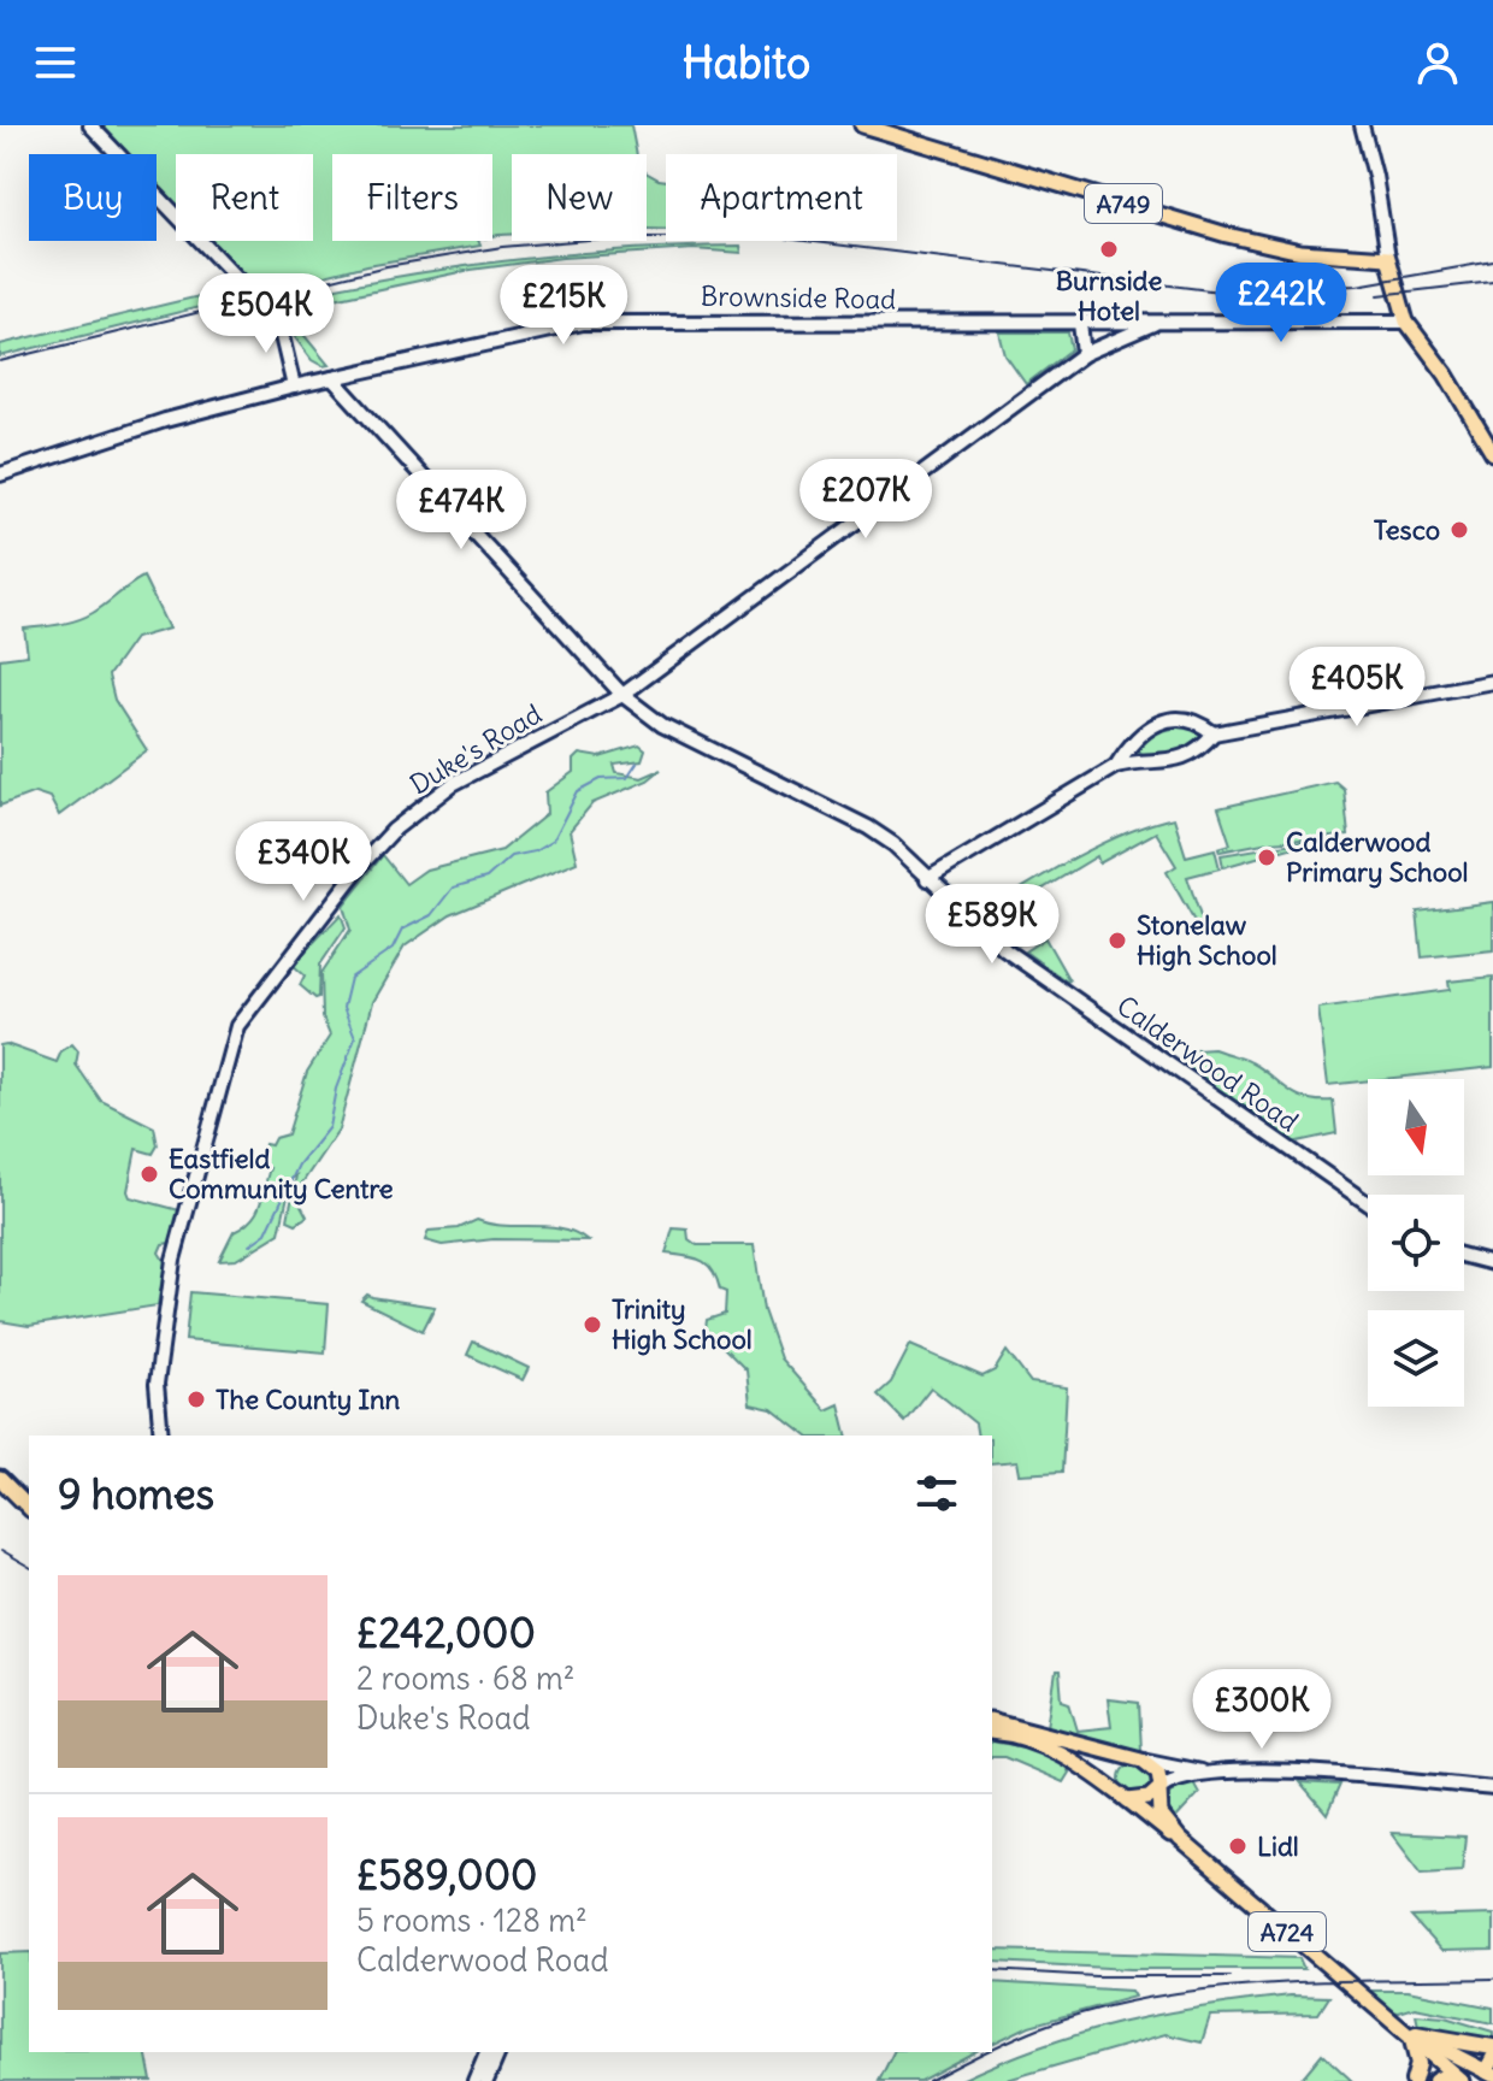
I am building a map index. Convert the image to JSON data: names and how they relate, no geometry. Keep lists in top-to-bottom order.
{
  "streets": {
    "main road": ["A749", "A724"],
    "street": ["Brownside Road", "Duke's Road", "Calderwood Road"]
  },
  "crossings": [
    ["Brownside Road", "Duke's Road"],
    ["Brownside Road", "Calderwood Road"],
    ["Duke's Road", "Calderwood Road"]
  ],
  "places": [
    "Burnside Hotel",
    "Tesco",
    "Calderwood Primary School",
    "Stonelaw High School",
    "Eastfield Community Centre",
    "Trinity High School",
    "The County Inn",
    "Lidl"
  ],
  "north": "bottom",
  "page": {
    "header": "Habito",
    "chip": [
      "Buy",
      "Rent",
      "Filters",
      "New",
      "Apartment"
    ],
    "price": [
      "£242K",
      "£215K",
      "£504K",
      "£207K",
      "£474K",
      "£405K",
      "£340K",
      "£589K",
      "£300K"
    ],
    "heading": "9 homes",
    "list": [
      {
        "name": "£242,000",
        "note": "2 rooms · 68 m² · Duke's Road"
      },
      {
        "name": "£589,000",
        "note": "5 rooms · 128 m² · Calderwood Road"
      }
    ]
  }
}
